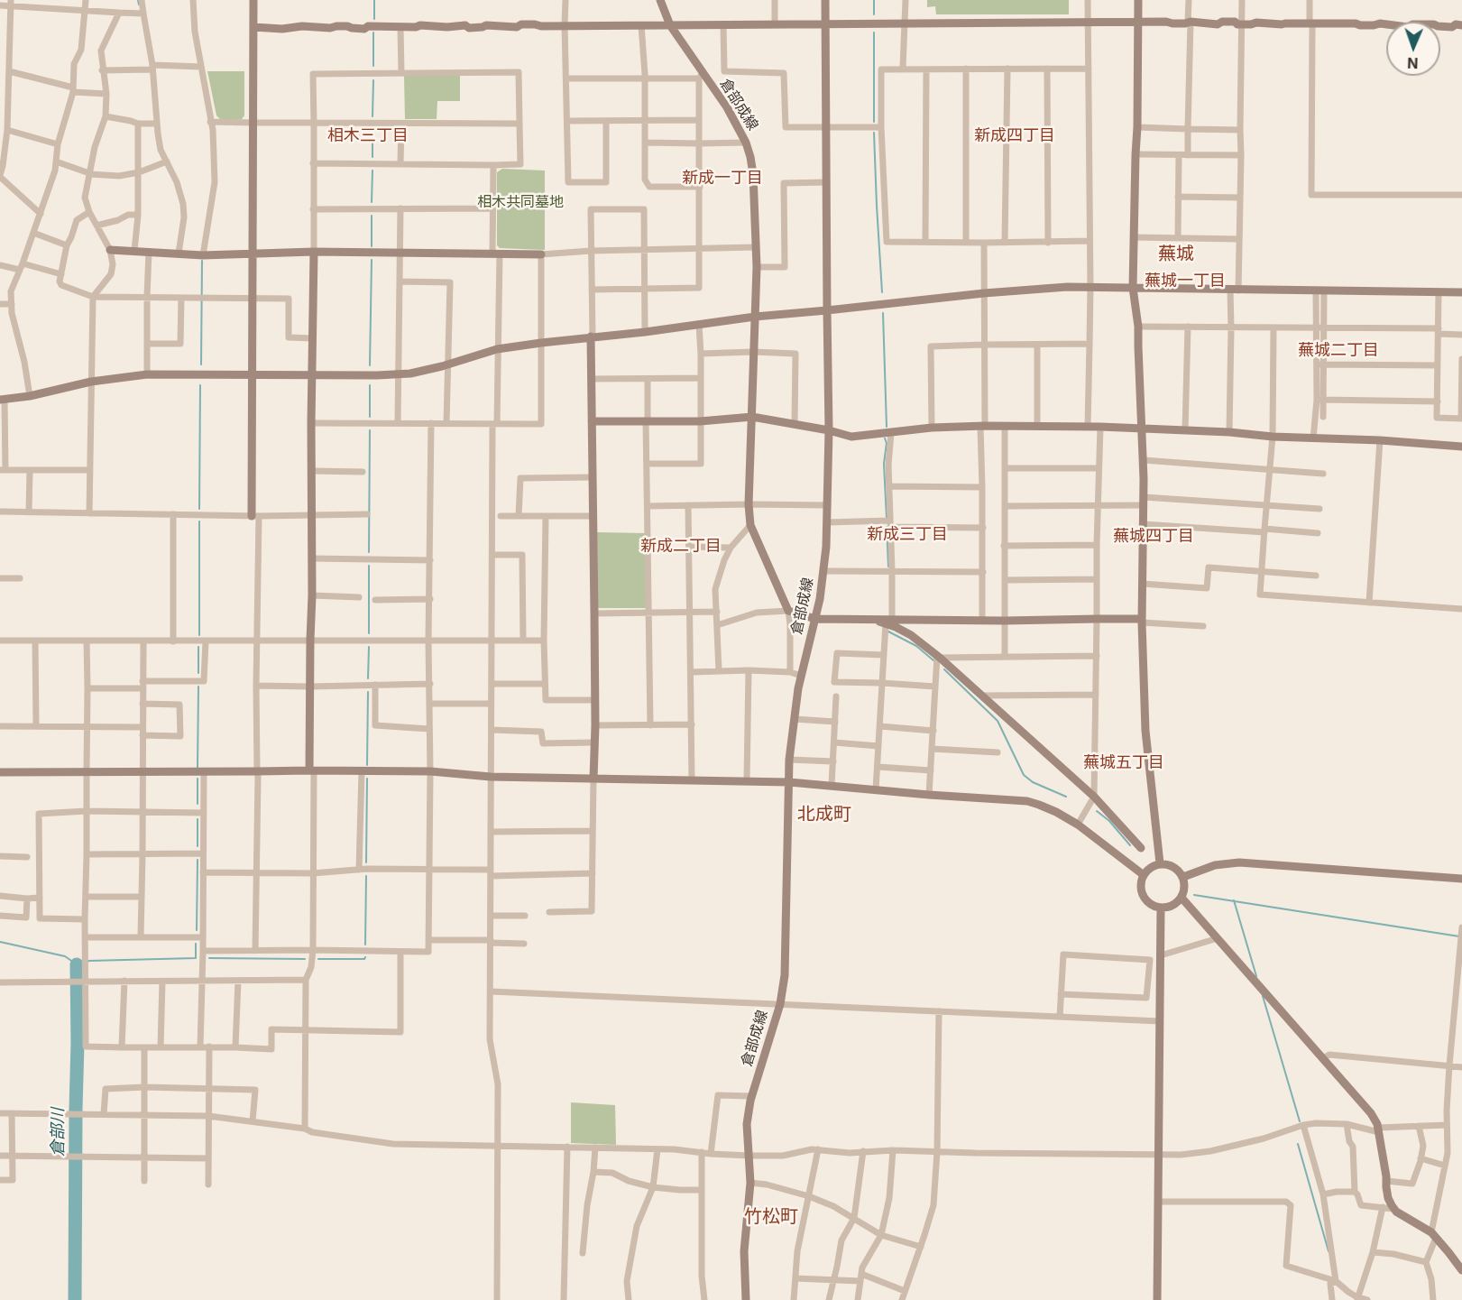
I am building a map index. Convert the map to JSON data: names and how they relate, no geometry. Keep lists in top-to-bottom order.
{
  "streets": {
    "street": ["倉部成線"]
  },
  "districts": [
    "相木三丁目",
    "新成四丁目",
    "新成一丁目",
    "蕪城",
    "蕪城一丁目",
    "蕪城二丁目",
    "新成三丁目",
    "蕪城四丁目",
    "新成二丁目",
    "蕪城五丁目",
    "北成町",
    "竹松町"
  ],
  "water": ["倉部川"],
  "parks": ["相木共同墓地"],
  "north": "bottom"
}
